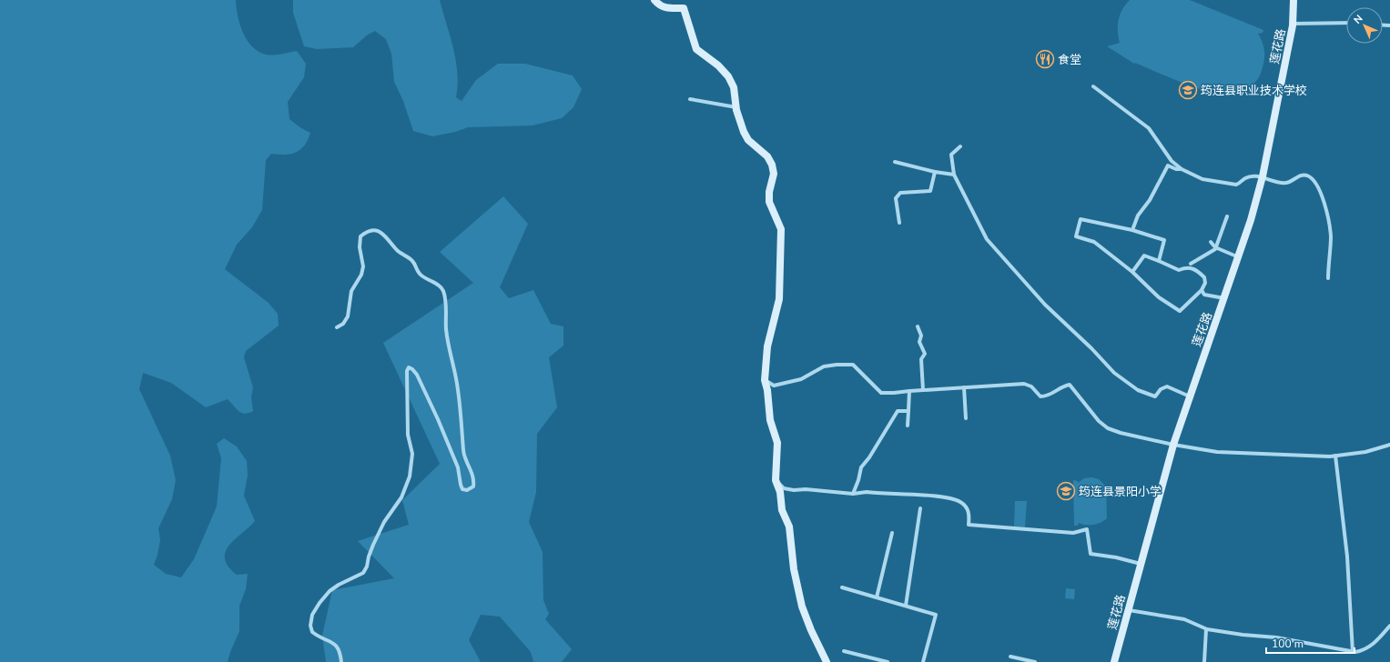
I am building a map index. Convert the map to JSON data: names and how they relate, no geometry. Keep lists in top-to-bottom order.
{
  "streets": {
    "street": ["莲花路"]
  },
  "places": {
    "restaurant": ["食堂"],
    "school or university": ["筠连县职业技术学校", "筠连县景阳小学"]
  },
  "scale_bar": "100 m",
  "north": "top left"
}
